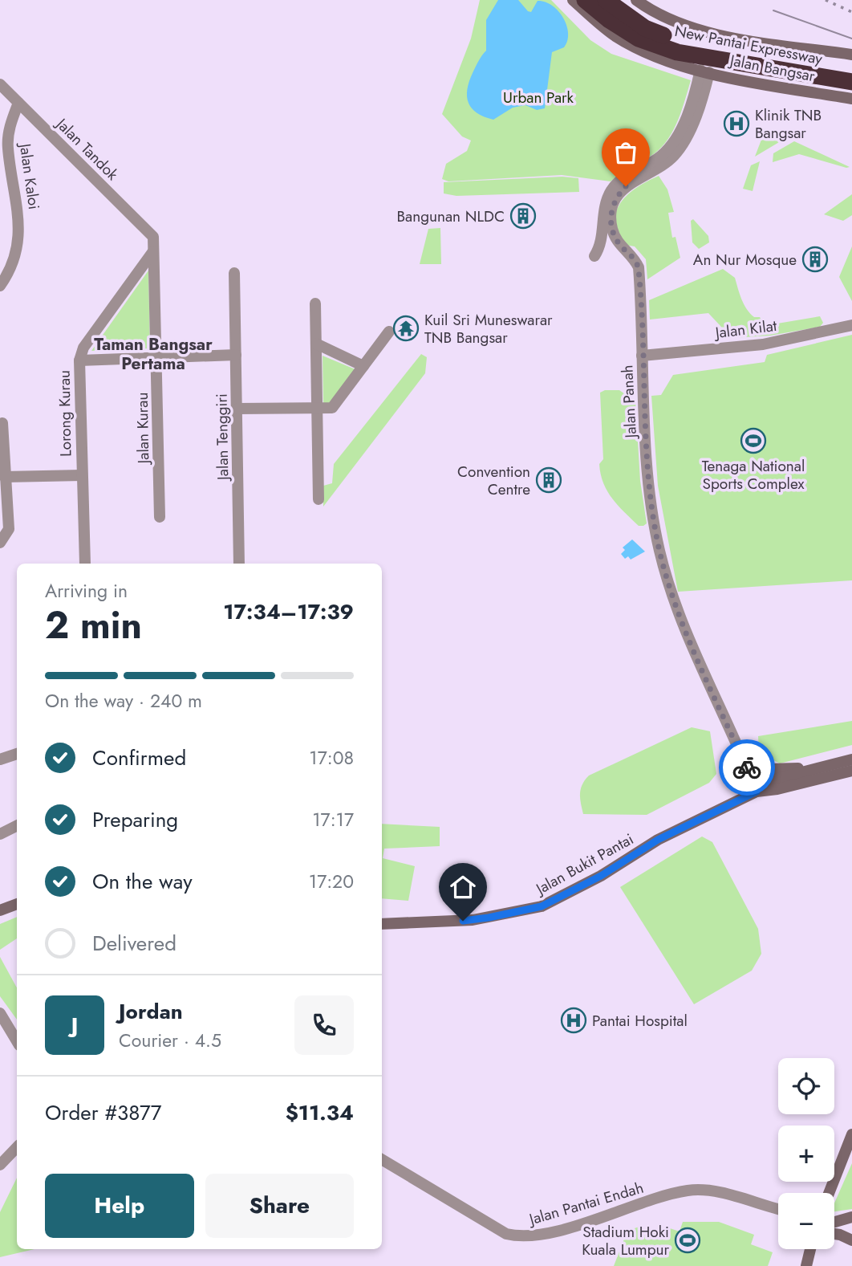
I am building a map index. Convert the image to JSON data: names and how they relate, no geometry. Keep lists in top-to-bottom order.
{
  "streets": {
    "highway": ["New Pantai Expressway"],
    "street": [
      "Jalan Bangsar",
      "Jalan Tandok",
      "Jalan Kaloi",
      "Jalan Kilat",
      "Jalan Panah",
      "Lorong Kurau",
      "Jalan Kurau",
      "Jalan Tenggiri",
      "Jalan Bukit Pantai",
      "Jalan Pantai Endah"
    ]
  },
  "crossings": [
    ["Jalan Bangsar", "Jalan Panah"],
    ["Jalan Tandok", "Jalan Kaloi"],
    ["Jalan Tandok", "Jalan Kurau"],
    ["Jalan Kilat", "Jalan Panah"],
    ["Jalan Panah", "Jalan Bukit Pantai"],
    ["Lorong Kurau", "Jalan Kurau"]
  ],
  "districts": ["Taman Bangsar Pertama"],
  "parks": ["Urban Park"],
  "places": {
    "hospital": ["Klinik TNB Bangsar", "Pantai Hospital"],
    "building": ["Bangunan NLDC", "An Nur Mosque", "Convention Centre"],
    "temple": ["Kuil Sri Muneswarar TNB Bangsar"],
    "sports": ["Tenaga National Sports Complex", "Stadium Hoki Kuala Lumpur"]
  },
  "page": {
    "heading": ["2 min", "Arriving in", "17:34–17:39"],
    "panel": [
      "Jordan",
      "Courier · 4.5",
      "Order #3877",
      "$11.34"
    ],
    "bar": "On the way · 240 m",
    "list": [
      ["Confirmed", "17:08"],
      ["Preparing", "17:17"],
      ["On the way", "17:20"],
      "Delivered"
    ],
    "round": "J",
    "map_buttons": ["+", "−"],
    "buttons": ["Help", "Share"]
  }
}
